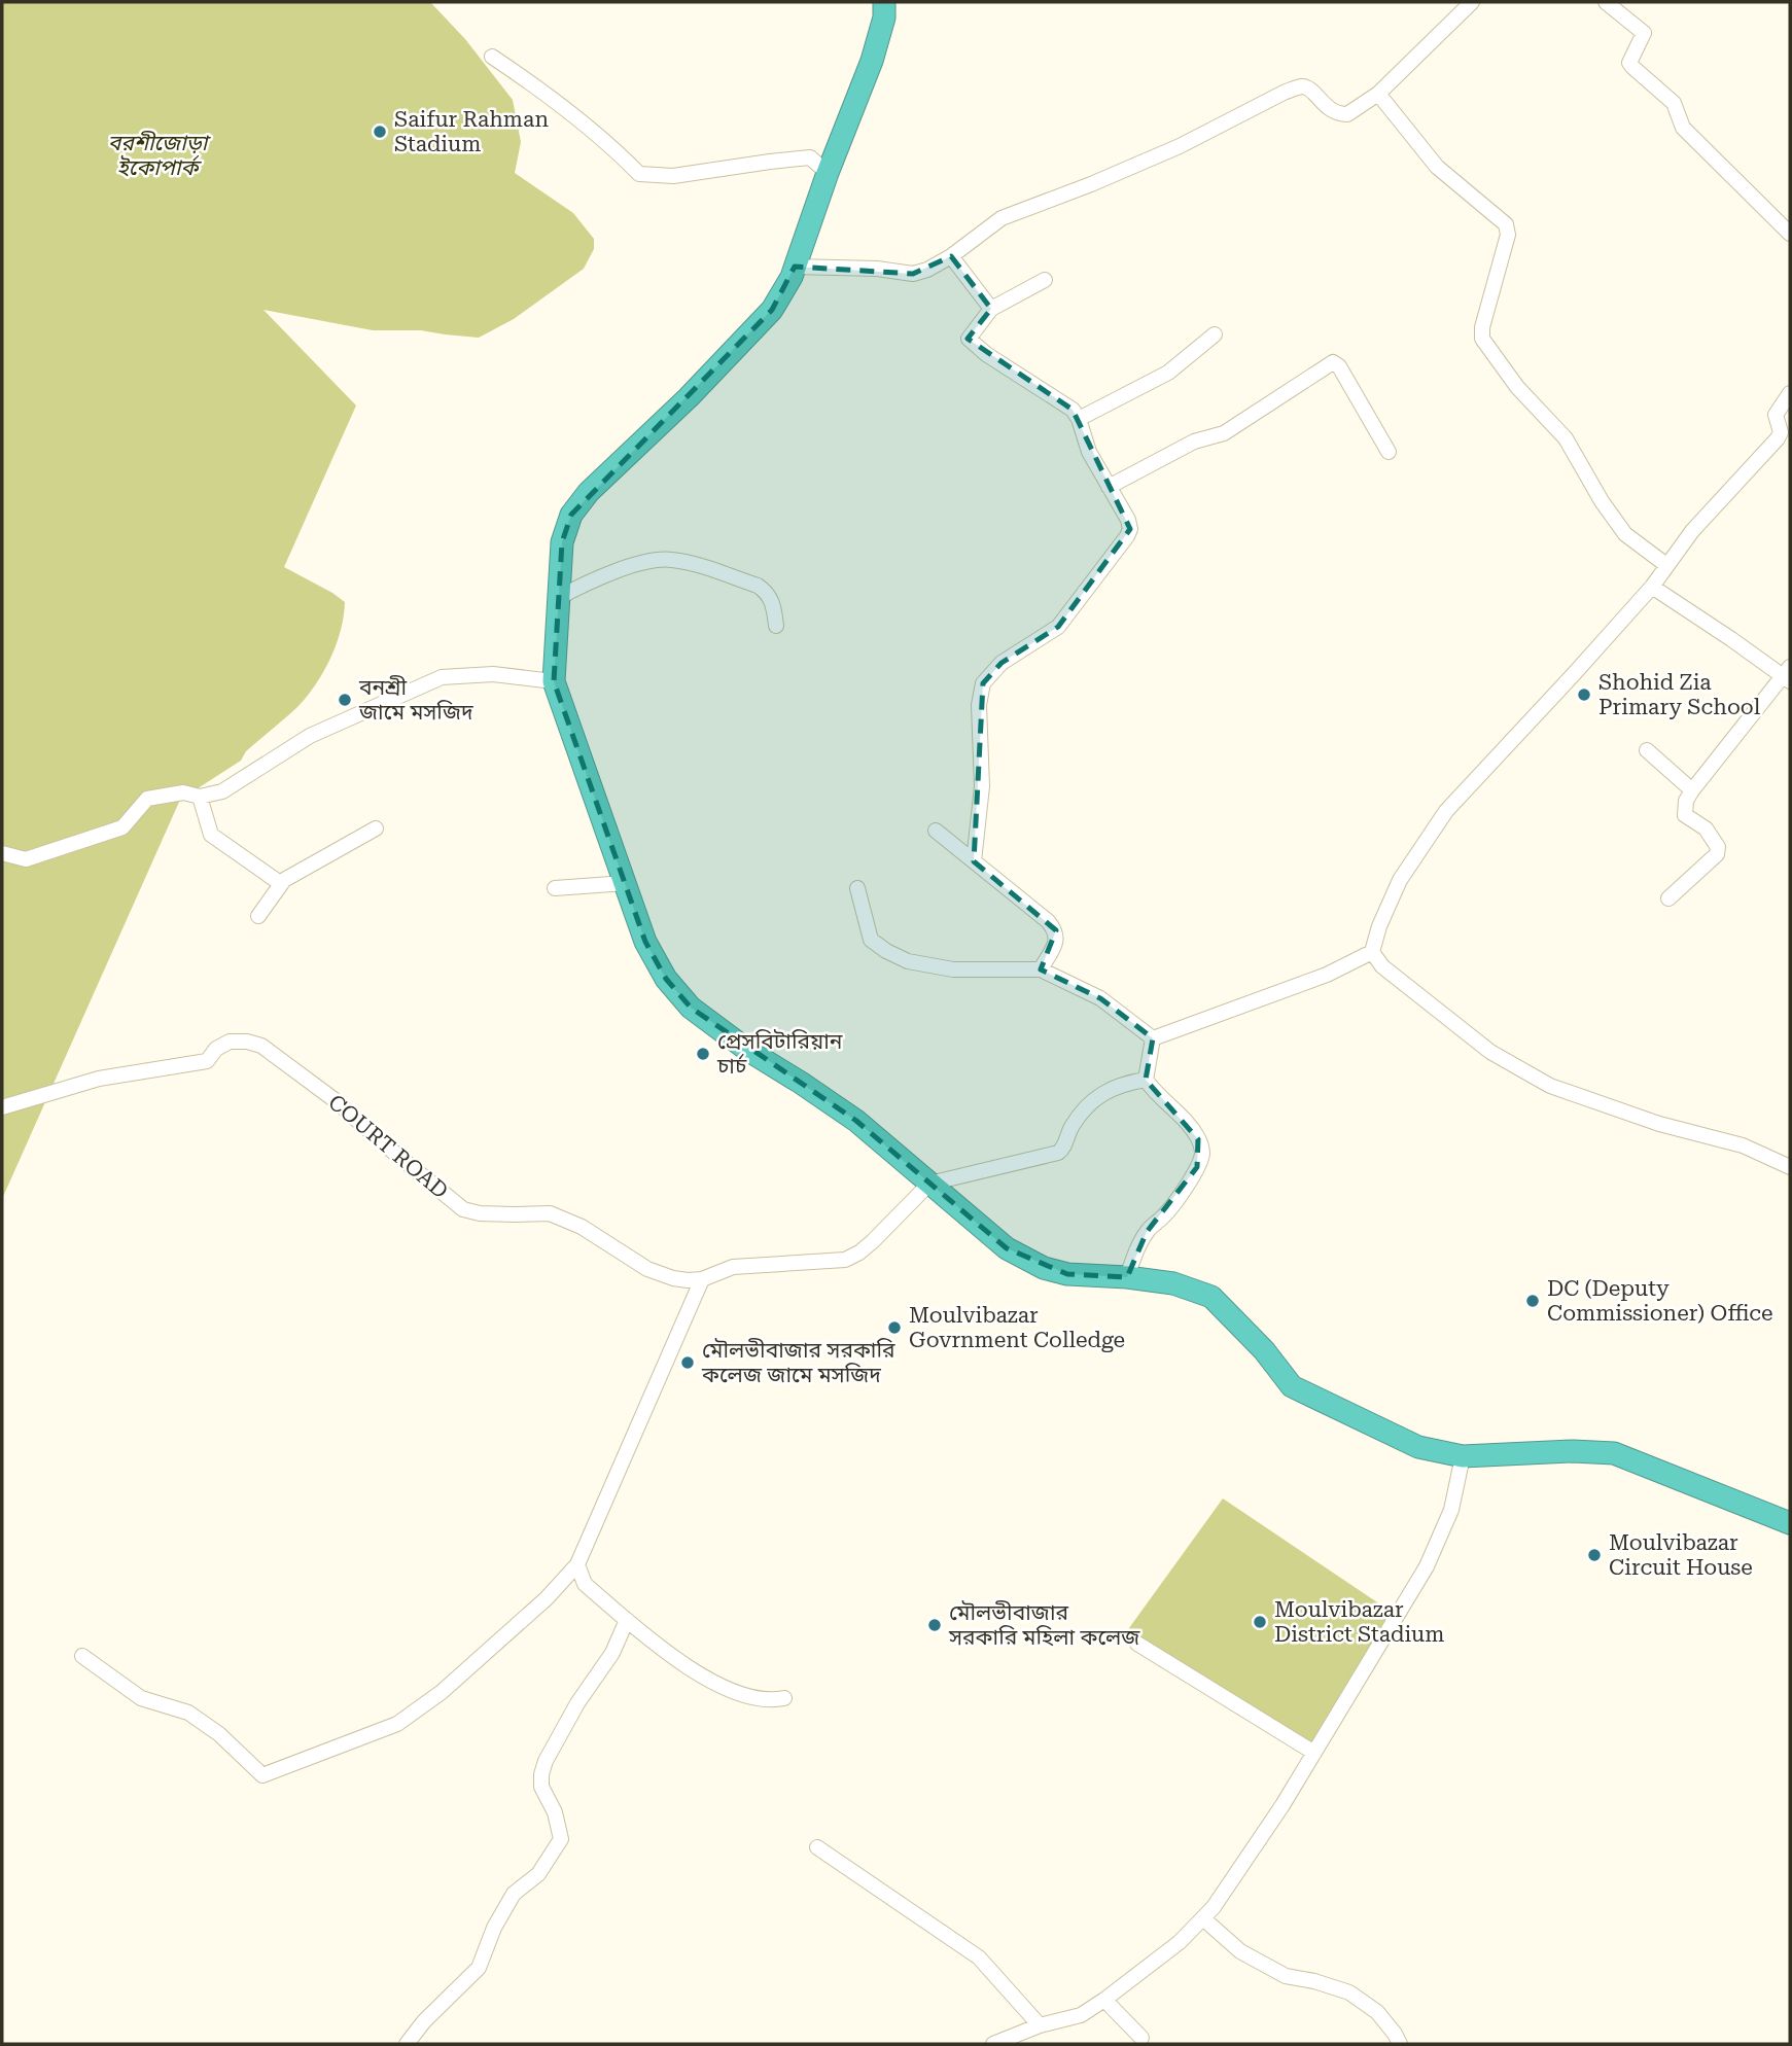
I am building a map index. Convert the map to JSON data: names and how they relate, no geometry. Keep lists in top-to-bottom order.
{
  "streets": {
    "street": ["COURT ROAD"]
  },
  "parks": ["বরশীজোড়া ইকোপার্ক"],
  "places": [
    "Saifur Rahman Stadium",
    "Shohid Zia Primary School",
    "বনশ্রী জামে মসজিদ",
    "প্রেসবিটারিয়ান চার্চ",
    "DC (Deputy Commissioner) Office",
    "Moulvibazar Govrnment Colledge",
    "মৌলভীবাজার সরকারি কলেজ জামে মসজিদ",
    "Moulvibazar Circuit House",
    "Moulvibazar District Stadium",
    "মৌলভীবাজার সরকারি মহিলা কলেজ"
  ]
}
